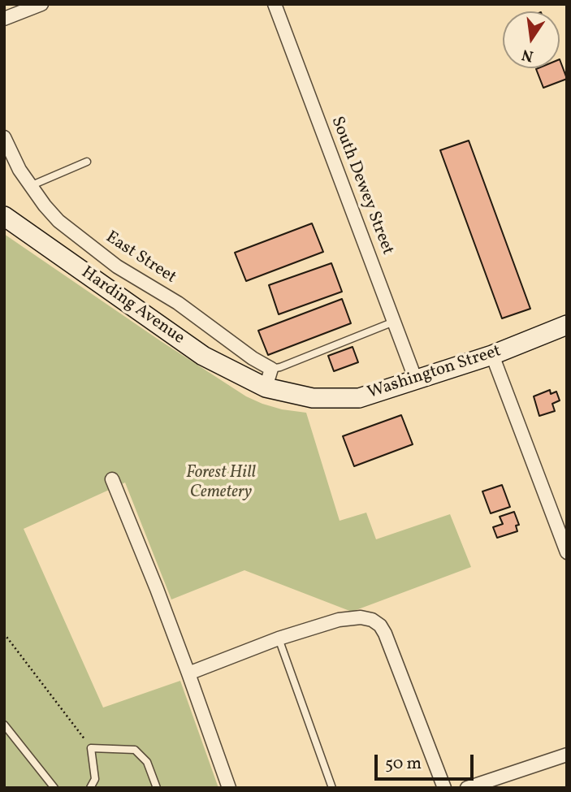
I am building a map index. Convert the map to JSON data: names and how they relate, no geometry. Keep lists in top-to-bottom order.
{
  "streets": {
    "main road": ["Harding Avenue", "Washington Street"],
    "street": ["South Dewey Street", "East Street"]
  },
  "crossings": [
    ["South Dewey Street", "Washington Street"],
    ["Harding Avenue", "Washington Street"]
  ],
  "parks": ["Forest Hill Cemetery"],
  "scale_bar": "50 m",
  "north": "bottom"
}
